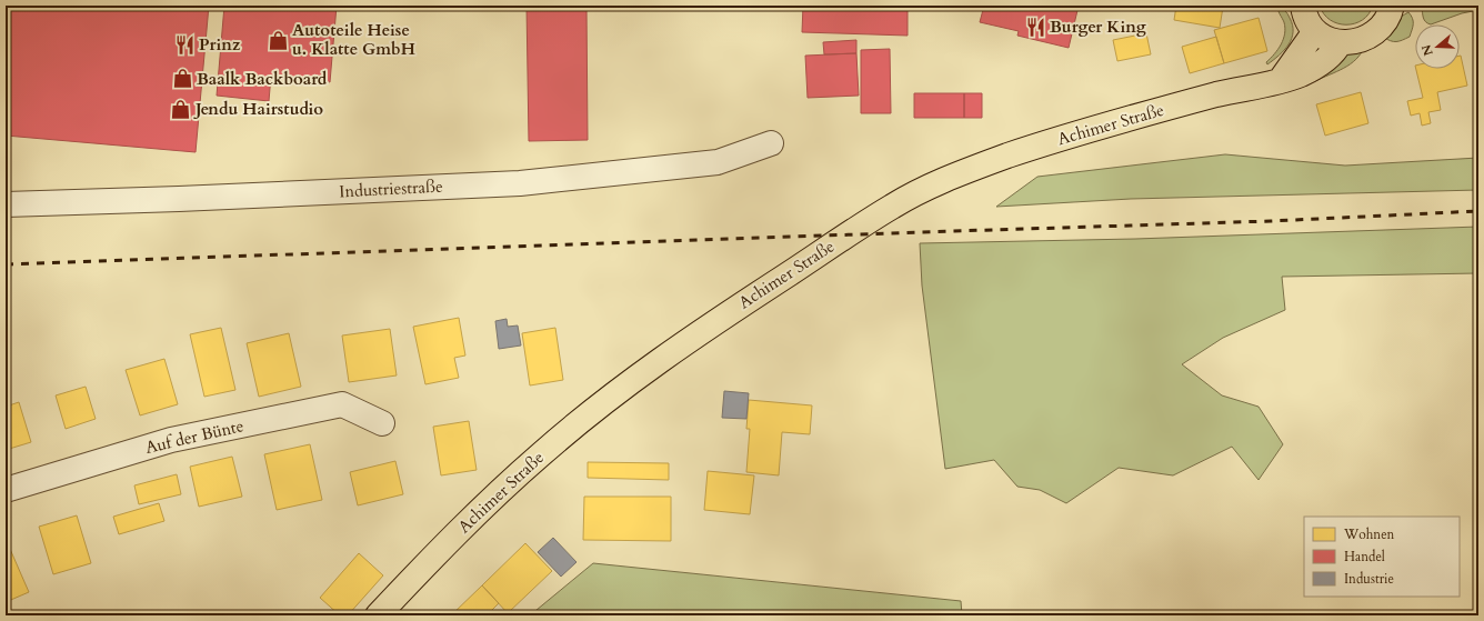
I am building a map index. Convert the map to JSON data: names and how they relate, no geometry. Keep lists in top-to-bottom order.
{
  "streets": {
    "main road": ["Achimer Straße"],
    "street": ["Industriestraße", "Auf der Bünte"]
  },
  "places": {
    "restaurant": ["Burger King", "Prinz"],
    "shop": ["Autoteile Heise u. Klatte GmbH", "Baalk Backboard", "Jendu Hairstudio"]
  },
  "legend": ["Wohnen", "Handel", "Industrie"],
  "north": "left"
}
